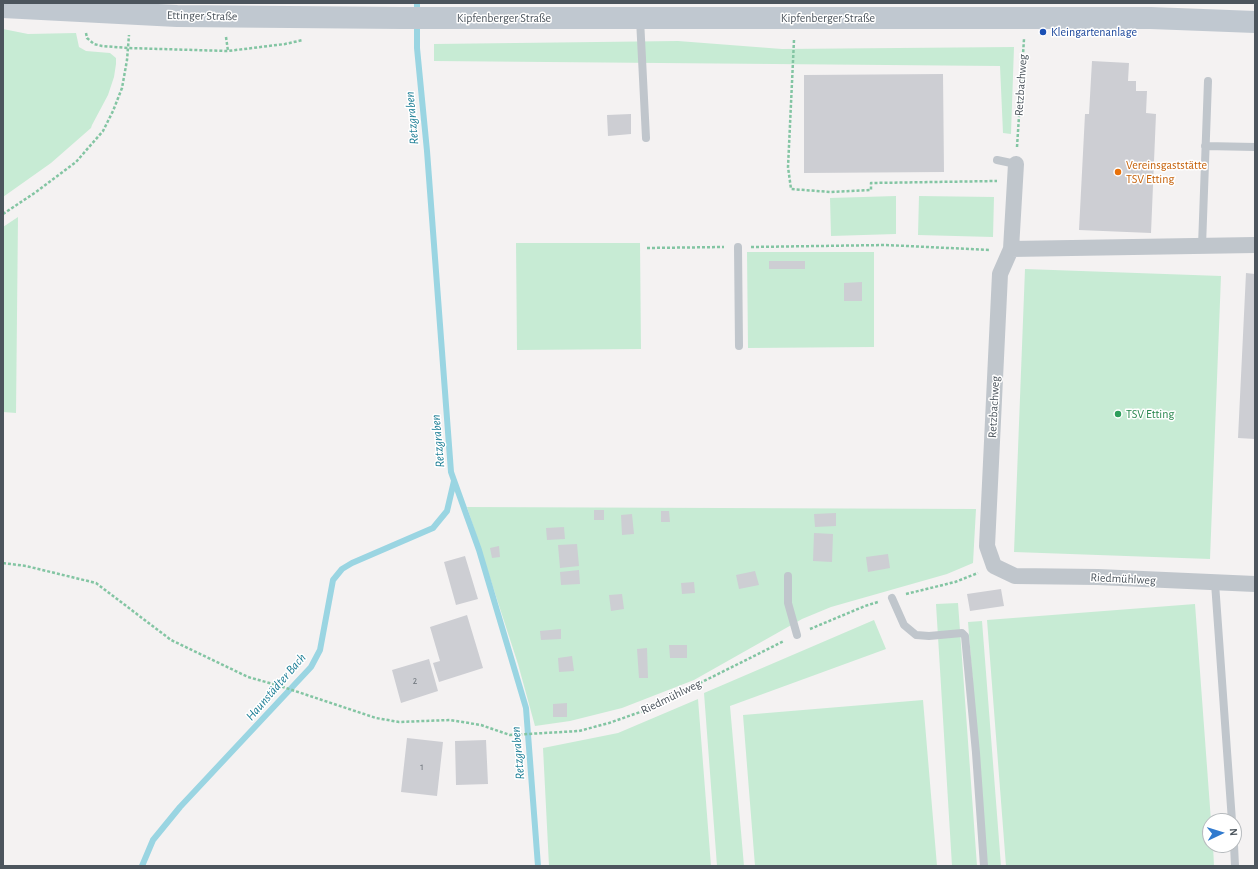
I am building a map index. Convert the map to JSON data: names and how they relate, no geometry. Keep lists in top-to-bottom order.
{
  "streets": {
    "street": [
      "Ettinger Straße",
      "Kipfenberger Straße",
      "Retzbachweg",
      "Riedmühlweg"
    ]
  },
  "crossings": [
    ["Ettinger Straße", "Kipfenberger Straße"],
    ["Kipfenberger Straße", "Retzbachweg"],
    ["Retzbachweg", "Riedmühlweg"]
  ],
  "water": ["Retzgraben", "Haunstädter Bach"],
  "places": ["Kleingartenanlage", "Vereinsgaststätte TSV Etting", "TSV Etting"],
  "house_numbers": ["2", "1"],
  "north": "right"
}
